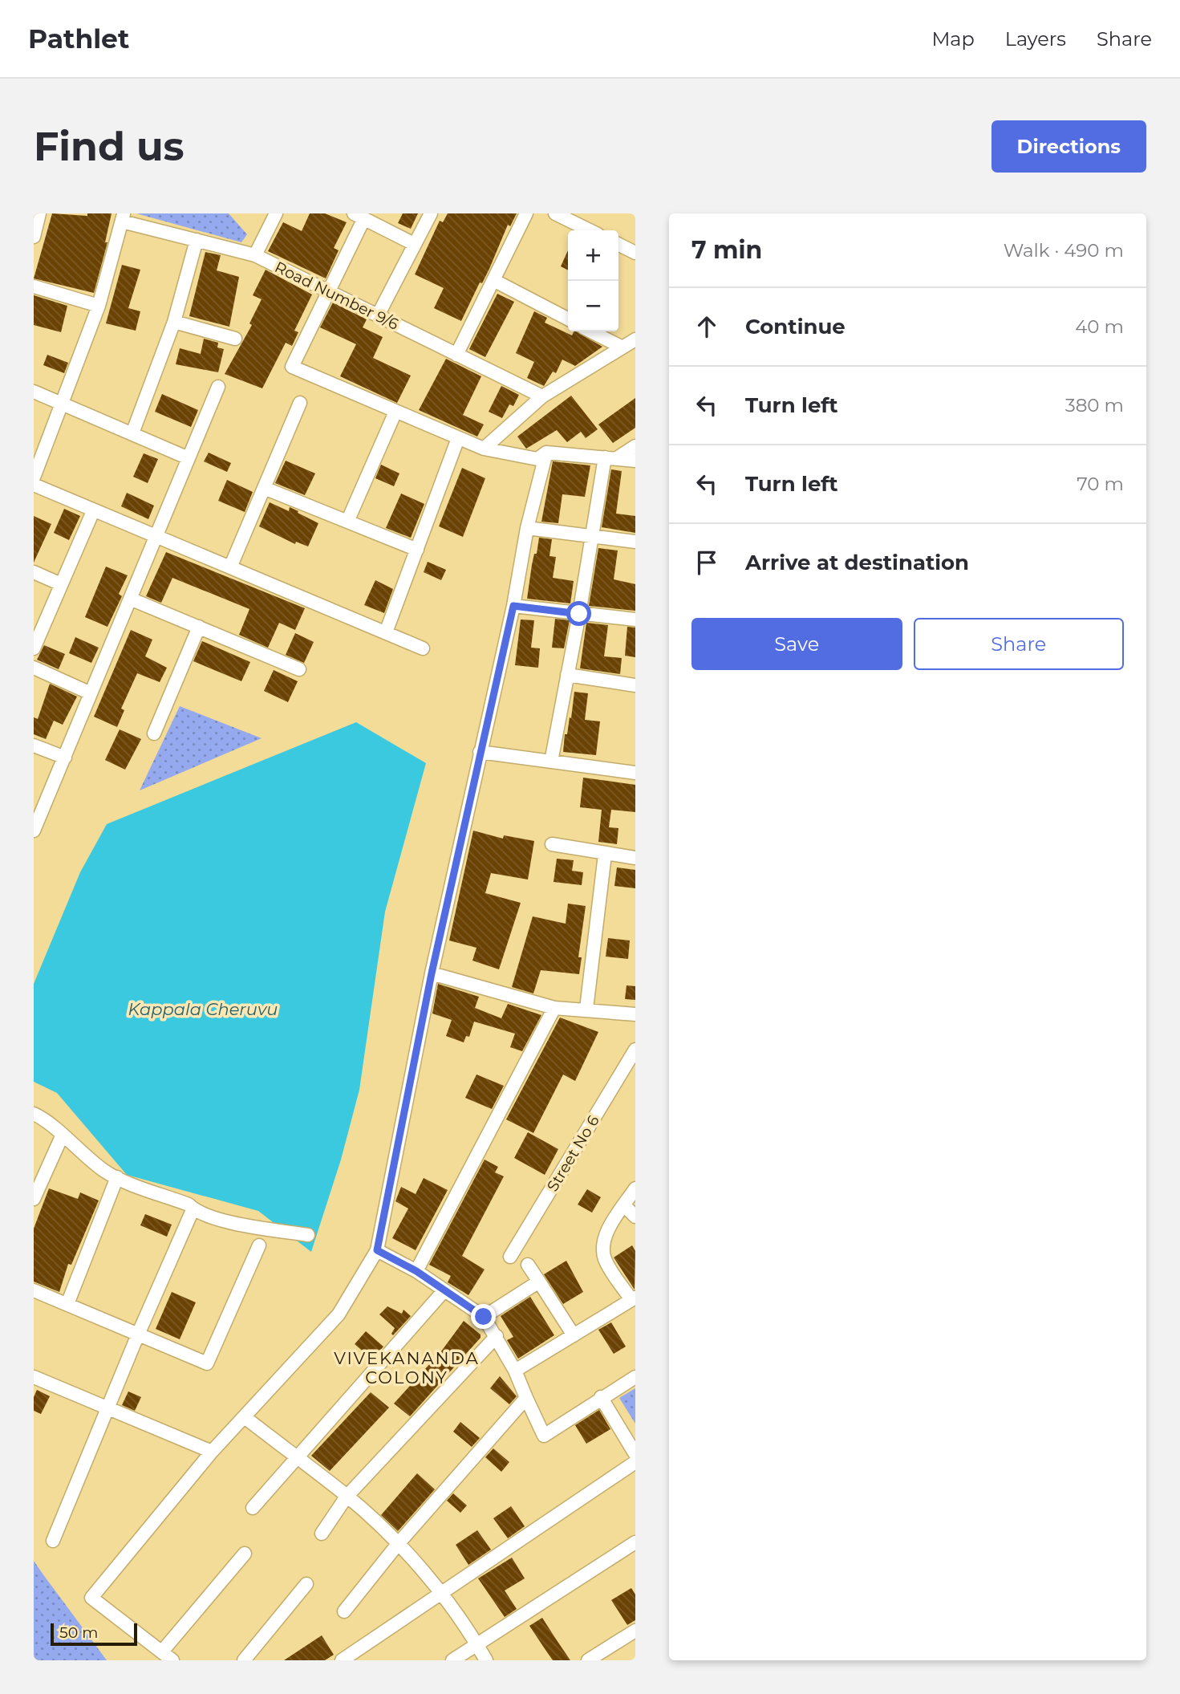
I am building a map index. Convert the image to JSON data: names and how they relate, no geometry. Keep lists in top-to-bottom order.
{
  "streets": {
    "street": ["Road Number 9/6", "Street No 6"]
  },
  "districts": ["VIVEKANANDA COLONY"],
  "water": ["Kappala Cheruvu"],
  "scale_bar": "50 m",
  "page": {
    "header": "Pathlet",
    "nav": ["Map", "Layers", "Share"],
    "buttons": [
      "Directions",
      ["Save", "Share"]
    ],
    "title": "Find us",
    "heading": ["7 min", "Walk · 490 m"],
    "map_buttons": ["+", "−"],
    "list": [
      ["Continue", "40 m"],
      ["Turn left", "380 m"],
      ["Turn left", "70 m"],
      "Arrive at destination"
    ],
    "scale": "50 m"
  }
}
